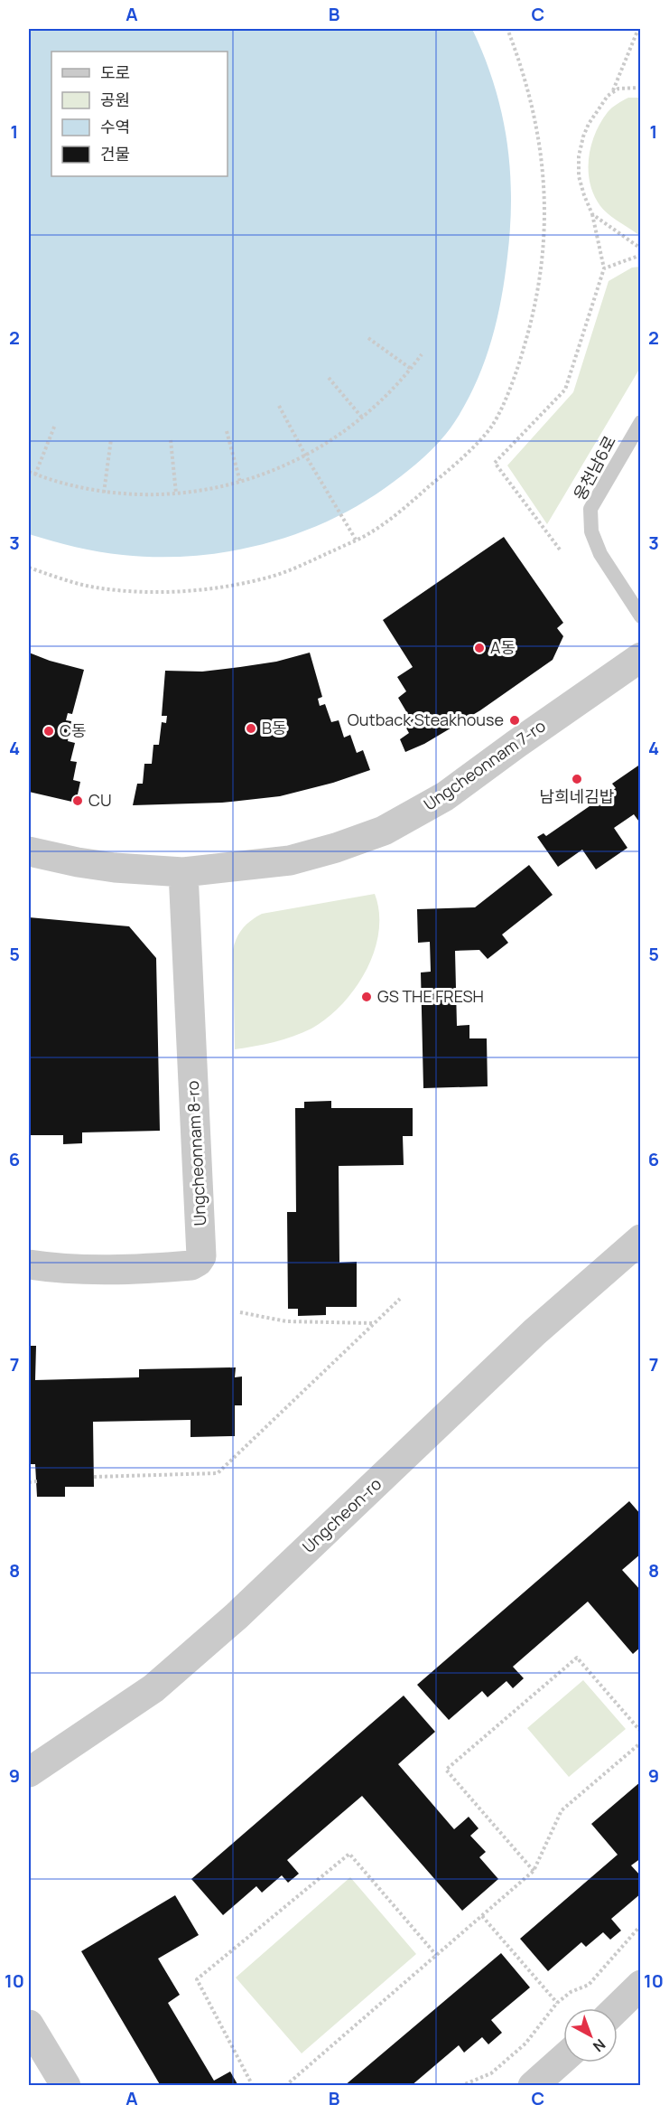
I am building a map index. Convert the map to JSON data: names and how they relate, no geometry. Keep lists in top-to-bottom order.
{
  "streets": {
    "street": ["Ungcheonnam 7-ro", "Ungcheonnam 8-ro", "Ungcheon-ro"],
    "lane": ["웅천남6로"]
  },
  "crossings": [
    ["Ungcheonnam 7-ro", "Ungcheonnam 8-ro"]
  ],
  "places": [
    "A동",
    "Outback Steakhouse",
    "B동",
    "C동",
    "남희네김밥",
    "CU",
    "GS THE FRESH"
  ],
  "legend": [
    "도로",
    "공원",
    "수역",
    "건물"
  ],
  "north": "bottom right",
  "grid": {
    "columns": ["A", "B", "C"],
    "rows": [
      "1",
      "2",
      "3",
      "4",
      "5",
      "6",
      "7",
      "8",
      "9",
      "10"
    ]
  }
}
